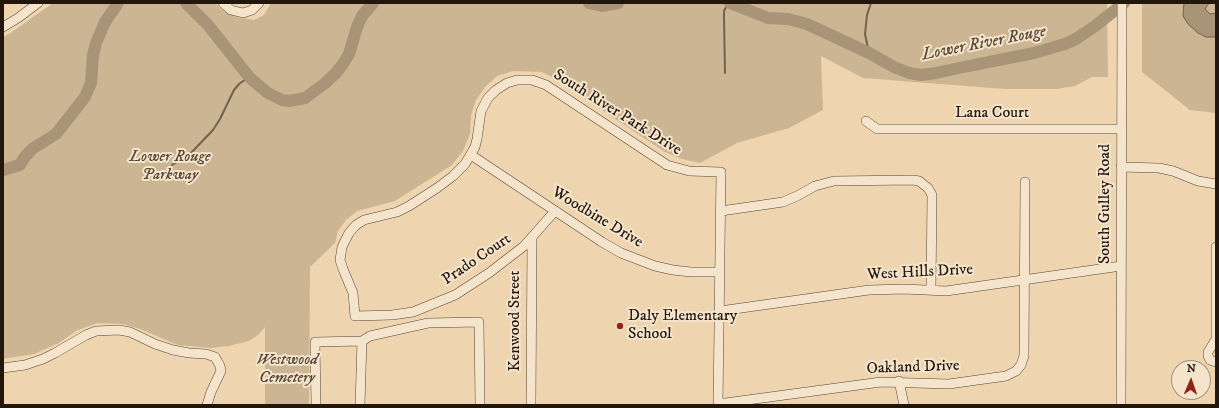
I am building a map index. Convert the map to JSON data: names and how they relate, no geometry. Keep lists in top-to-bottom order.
{
  "streets": {
    "street": [
      "South River Park Drive",
      "Lana Court",
      "South Gulley Road",
      "Woodbine Drive",
      "Prado Court",
      "West Hills Drive",
      "Kenwood Street",
      "Oakland Drive"
    ]
  },
  "crossings": [
    ["South River Park Drive", "Woodbine Drive"],
    ["South River Park Drive", "Prado Court"],
    ["Lana Court", "South Gulley Road"],
    ["South Gulley Road", "West Hills Drive"],
    ["Woodbine Drive", "Prado Court"],
    ["Prado Court", "Kenwood Street"],
    ["West Hills Drive", "Oakland Drive"]
  ],
  "water": ["Lower River Rouge"],
  "parks": ["Lower Rouge Parkway", "Westwood Cemetery"],
  "places": ["Daly Elementary School"],
  "north": "top"
}
